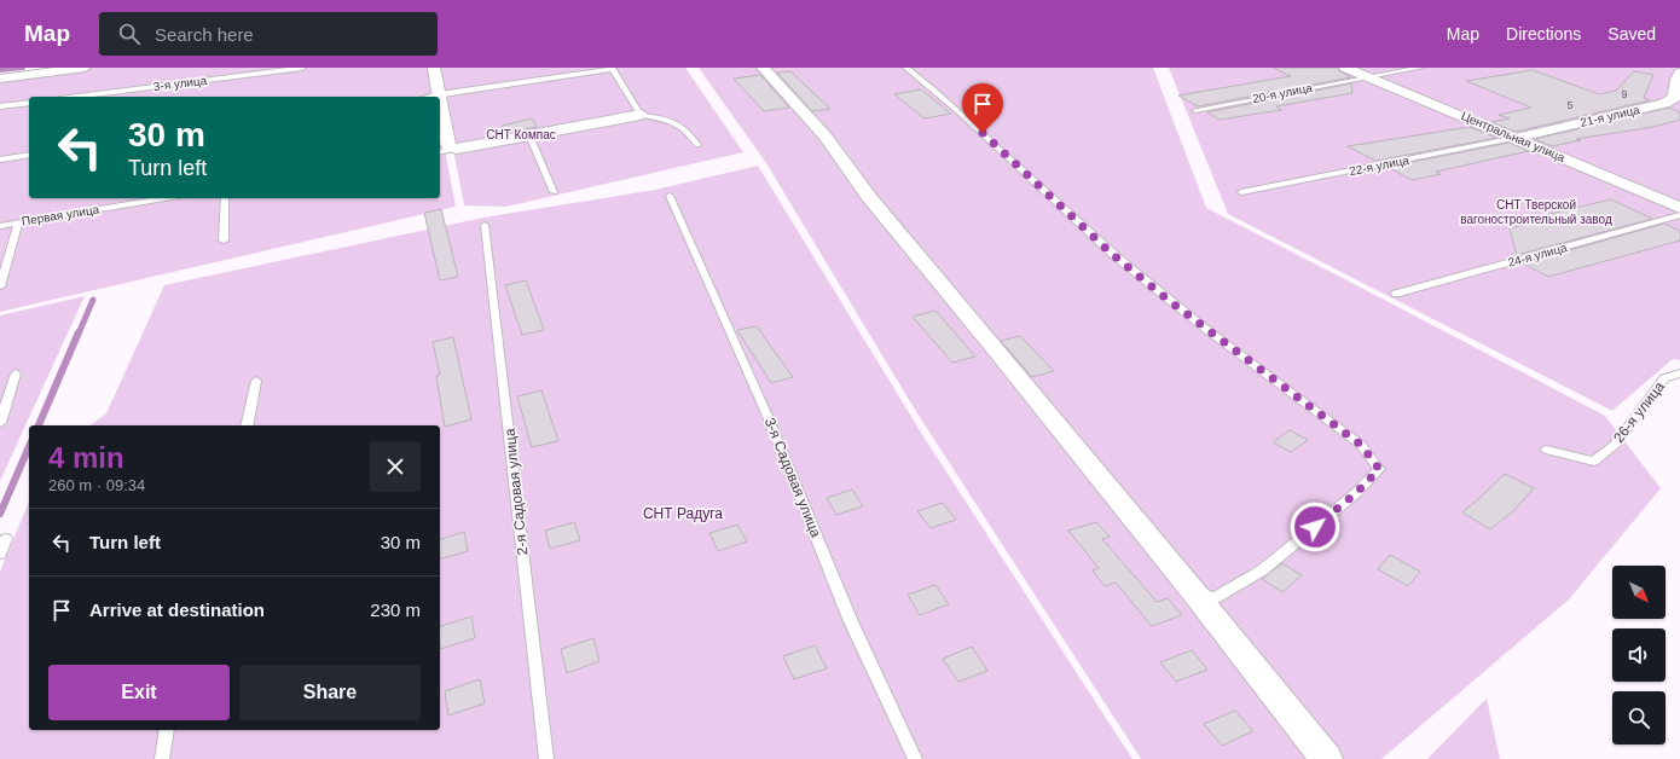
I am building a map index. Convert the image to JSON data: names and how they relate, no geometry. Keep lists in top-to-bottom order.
{
  "streets": {
    "street": ["21-я улица", "Центральная улица"],
    "lane": [
      "3-я улица",
      "20-я улица",
      "22-я улица",
      "Первая улица",
      "24-я улица",
      "26-я улица",
      "3-я Садовая улица",
      "2-я Садовая улица"
    ]
  },
  "crossings": [
    ["20-я улица", "Центральная улица"],
    ["21-я улица", "Центральная улица"],
    ["21-я улица", "22-я улица"],
    ["Центральная улица", "22-я улица"]
  ],
  "parks": ["СНТ Компас", "СНТ Тверской вагоностроительный завод", "СНТ Радуга"],
  "house_numbers": ["9", "5"],
  "north": "bottom right",
  "page": {
    "header": "Map",
    "search": "Search here",
    "nav": ["Map", "Directions", "Saved"],
    "turn": ["30 m", "Turn left"],
    "heading": ["4 min", "260 m · 09:34"],
    "list": [
      {
        "name": "Turn left",
        "value": "30 m"
      },
      {
        "name": "Arrive at destination",
        "value": "230 m"
      }
    ],
    "buttons": ["Exit", "Share"]
  }
}
